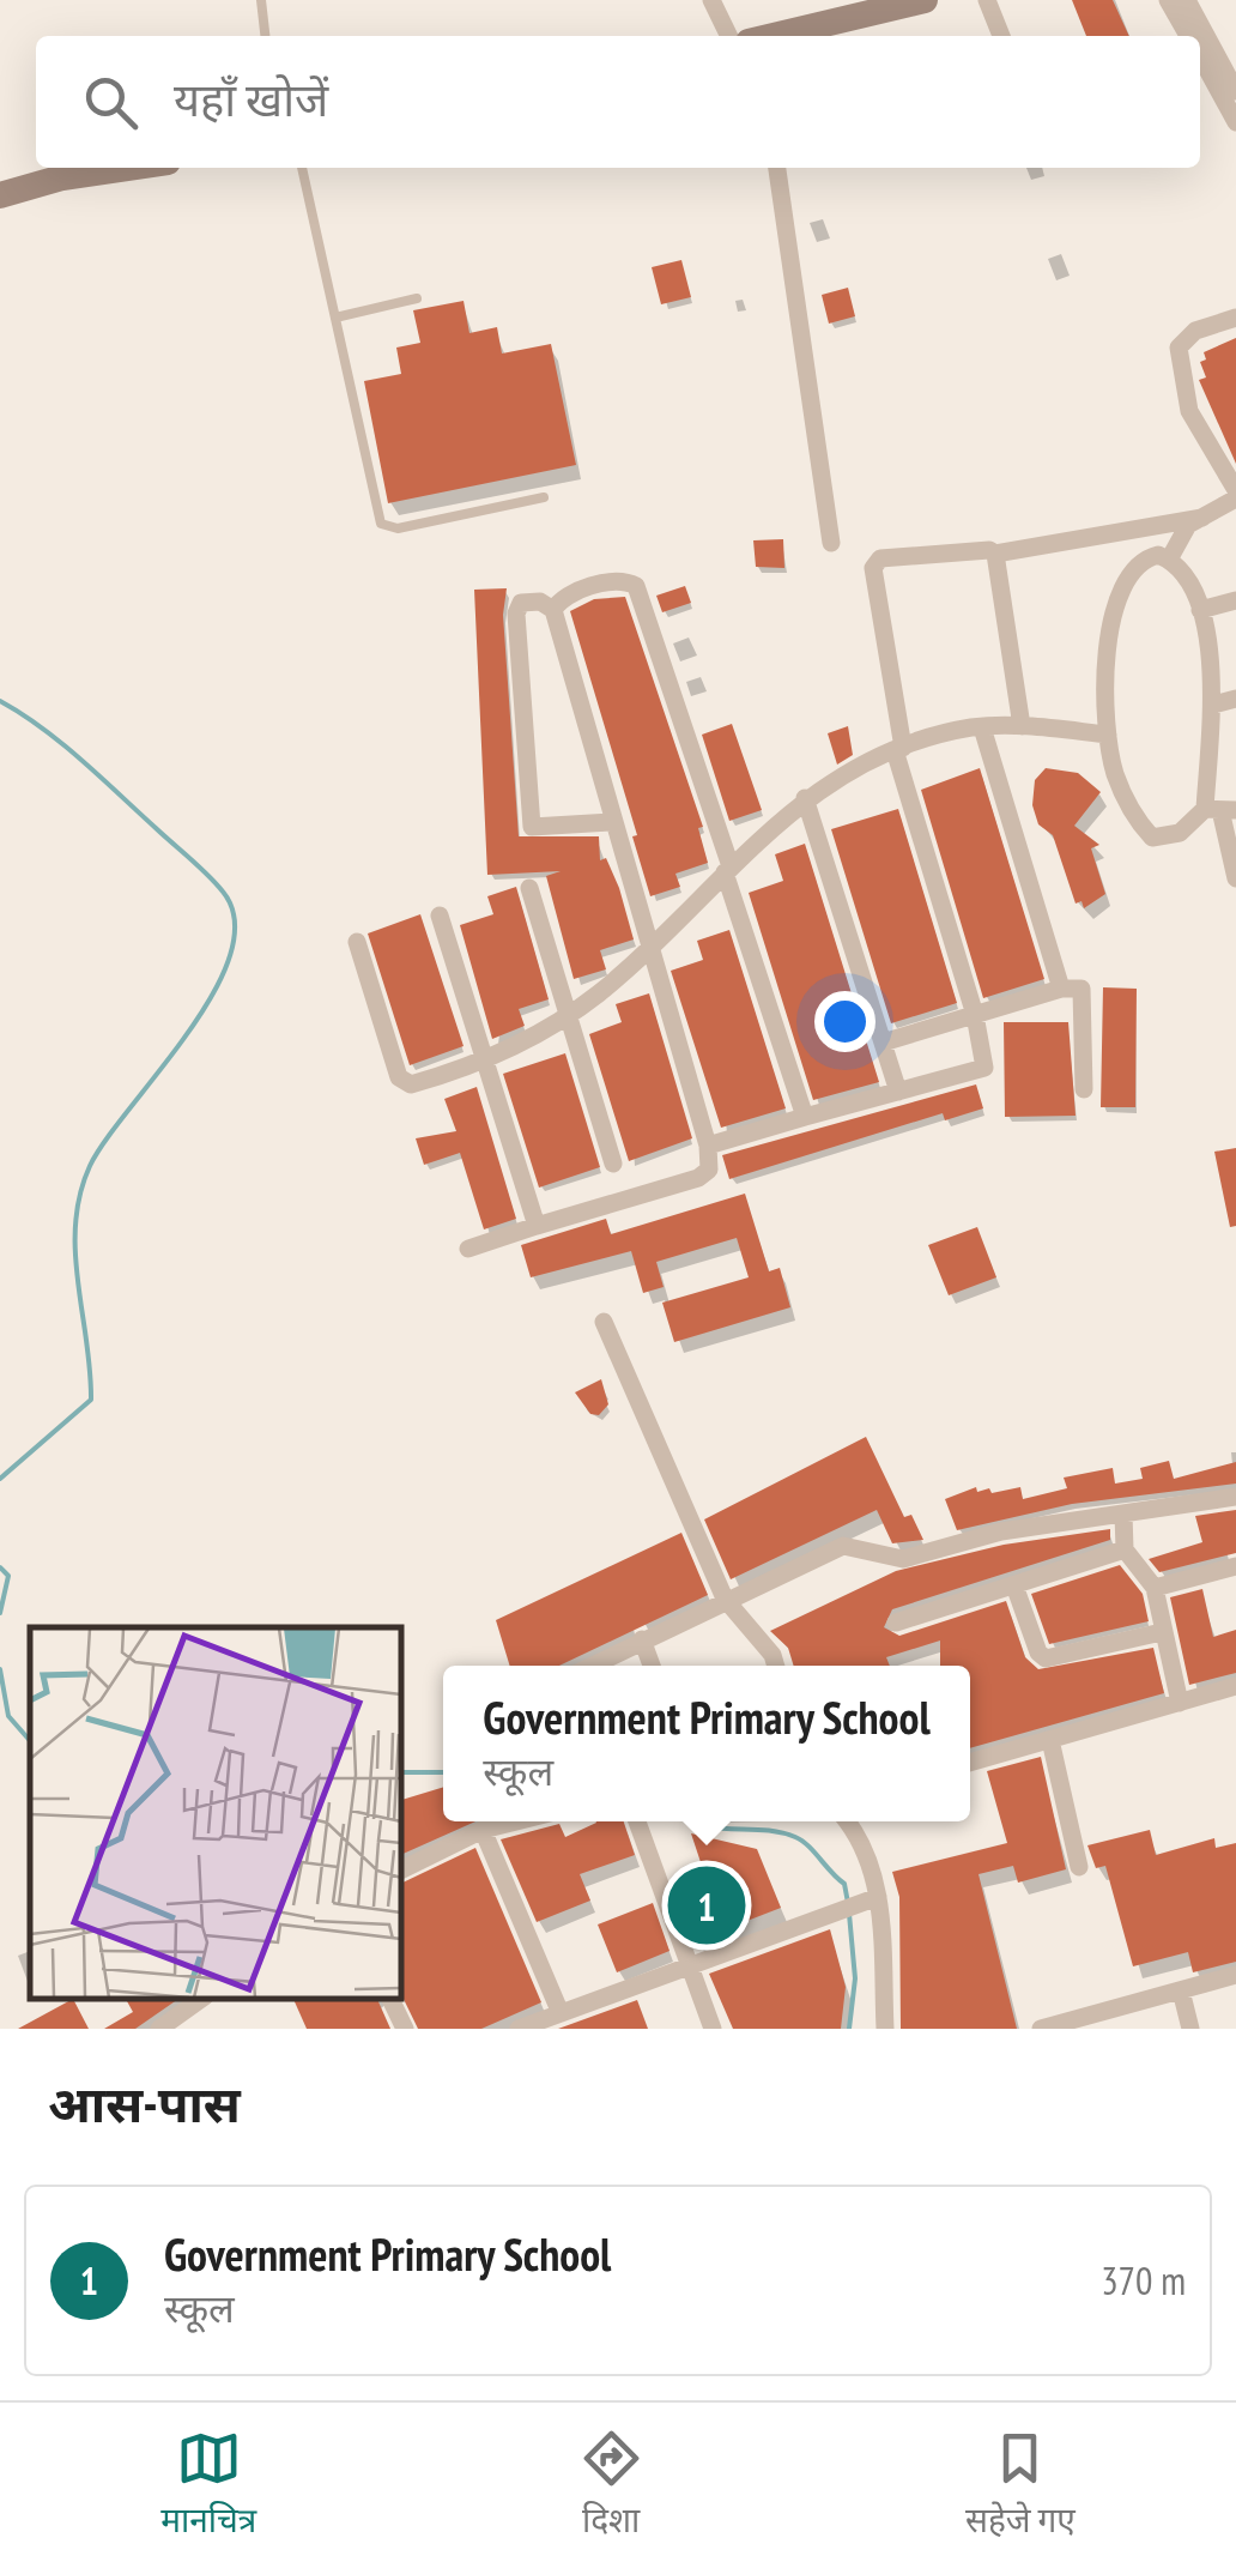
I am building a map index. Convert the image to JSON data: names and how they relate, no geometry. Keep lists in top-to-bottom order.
{
  "page": {
    "search": "यहाँ खोजें",
    "popup": ["Government Primary School", "स्कूल"],
    "pins": "1",
    "heading": "आस-पास",
    "list": [
      {
        "mark": "1",
        "name": "Government Primary School",
        "note": "स्कूल",
        "value": "370 m"
      }
    ],
    "nav": ["मानचित्र", "दिशा", "सहेजे गए"]
  }
}
